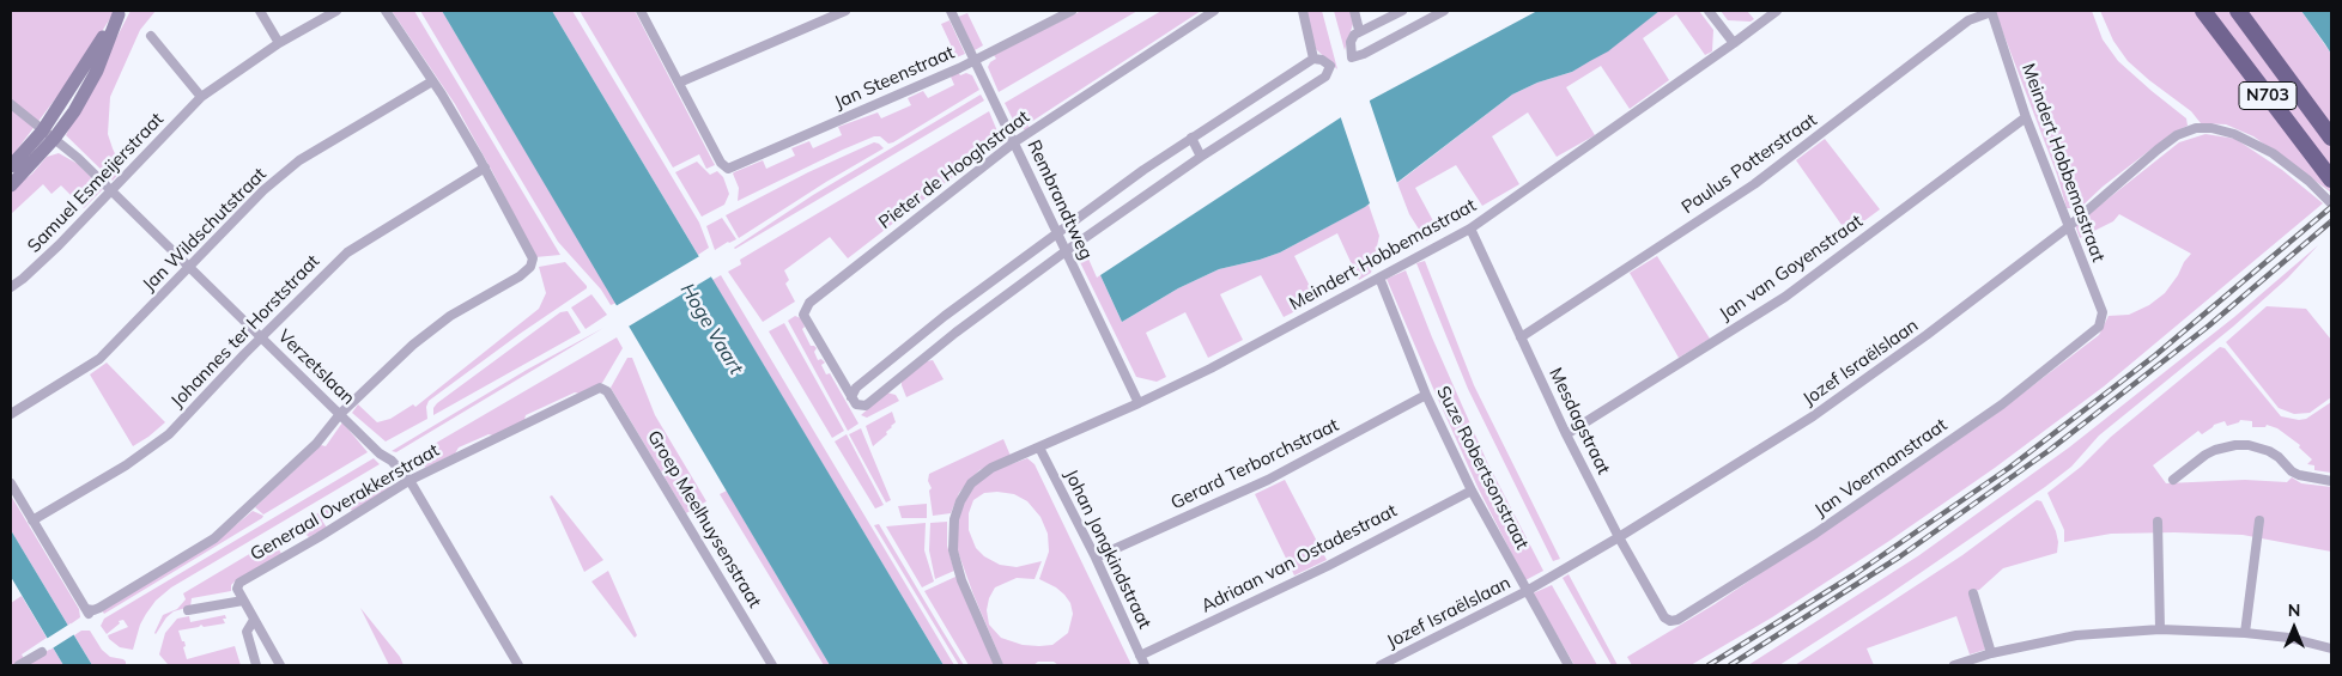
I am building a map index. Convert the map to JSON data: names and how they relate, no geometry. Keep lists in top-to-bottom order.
{
  "streets": {
    "highway": ["N703"],
    "street": [
      "Jan Steenstraat",
      "Meindert Hobbemastraat",
      "Paulus Potterstraat",
      "Pieter de Hooghstraat",
      "Samuel Esmeijerstraat",
      "Rembrandtweg",
      "Jan Wildschutstraat",
      "Jan van Goyenstraat",
      "Johannes ter Horststraat",
      "Jozef Israëlslaan",
      "Verzetslaan",
      "Mesdagstraat",
      "Gerard Terborchstraat",
      "Suze Robertsonstraat",
      "Jan Voermanstraat",
      "Generaal Overakkerstraat",
      "Groep Meelhuysenstraat",
      "Johan Jongkindstraat",
      "Adriaan van Ostadestraat"
    ]
  },
  "crossings": [
    ["Jan Steenstraat", "Rembrandtweg"],
    ["Meindert Hobbemastraat", "Paulus Potterstraat"],
    ["Meindert Hobbemastraat", "Rembrandtweg"],
    ["Meindert Hobbemastraat", "Jan van Goyenstraat"],
    ["Meindert Hobbemastraat", "Jozef Israëlslaan"],
    ["Meindert Hobbemastraat", "Mesdagstraat"],
    ["Meindert Hobbemastraat", "Suze Robertsonstraat"],
    ["Meindert Hobbemastraat", "Jan Voermanstraat"],
    ["Meindert Hobbemastraat", "Johan Jongkindstraat"],
    ["Paulus Potterstraat", "Mesdagstraat"],
    ["Pieter de Hooghstraat", "Rembrandtweg"],
    ["Samuel Esmeijerstraat", "Verzetslaan"],
    ["Jan Wildschutstraat", "Verzetslaan"],
    ["Jan van Goyenstraat", "Mesdagstraat"],
    ["Johannes ter Horststraat", "Verzetslaan"],
    ["Jozef Israëlslaan", "Mesdagstraat"],
    ["Jozef Israëlslaan", "Suze Robertsonstraat"],
    ["Verzetslaan", "Generaal Overakkerstraat"],
    ["Mesdagstraat", "Jan Voermanstraat"],
    ["Gerard Terborchstraat", "Suze Robertsonstraat"],
    ["Gerard Terborchstraat", "Johan Jongkindstraat"],
    ["Suze Robertsonstraat", "Adriaan van Ostadestraat"],
    ["Generaal Overakkerstraat", "Groep Meelhuysenstraat"],
    ["Johan Jongkindstraat", "Adriaan van Ostadestraat"]
  ],
  "water": ["Hoge Vaart"],
  "north": "top"
}
